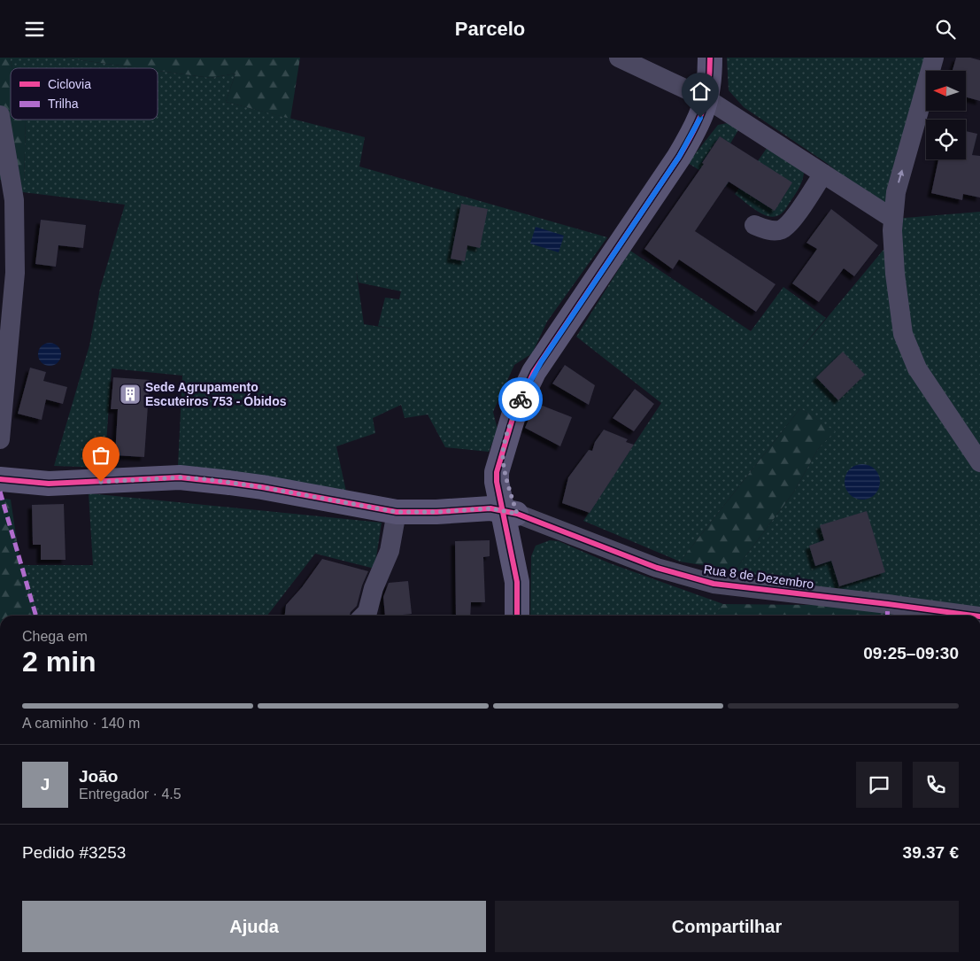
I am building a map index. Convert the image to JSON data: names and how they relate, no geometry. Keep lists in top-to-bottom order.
{
  "streets": {
    "street": ["Rua 8 de Dezembro"]
  },
  "places": {
    "building": ["Sede Agrupamento Escuteiros 753 - Óbidos"]
  },
  "legend": ["Ciclovia", "Trilha"],
  "north": "left",
  "page": {
    "header": "Parcelo",
    "heading": ["2 min", "Chega em", "09:25–09:30"],
    "panel": [
      "João",
      "Entregador · 4.5",
      "Pedido #3253",
      "39.37 €"
    ],
    "bar": "A caminho · 140 m",
    "round": "J",
    "buttons": ["Ajuda", "Compartilhar"]
  }
}
